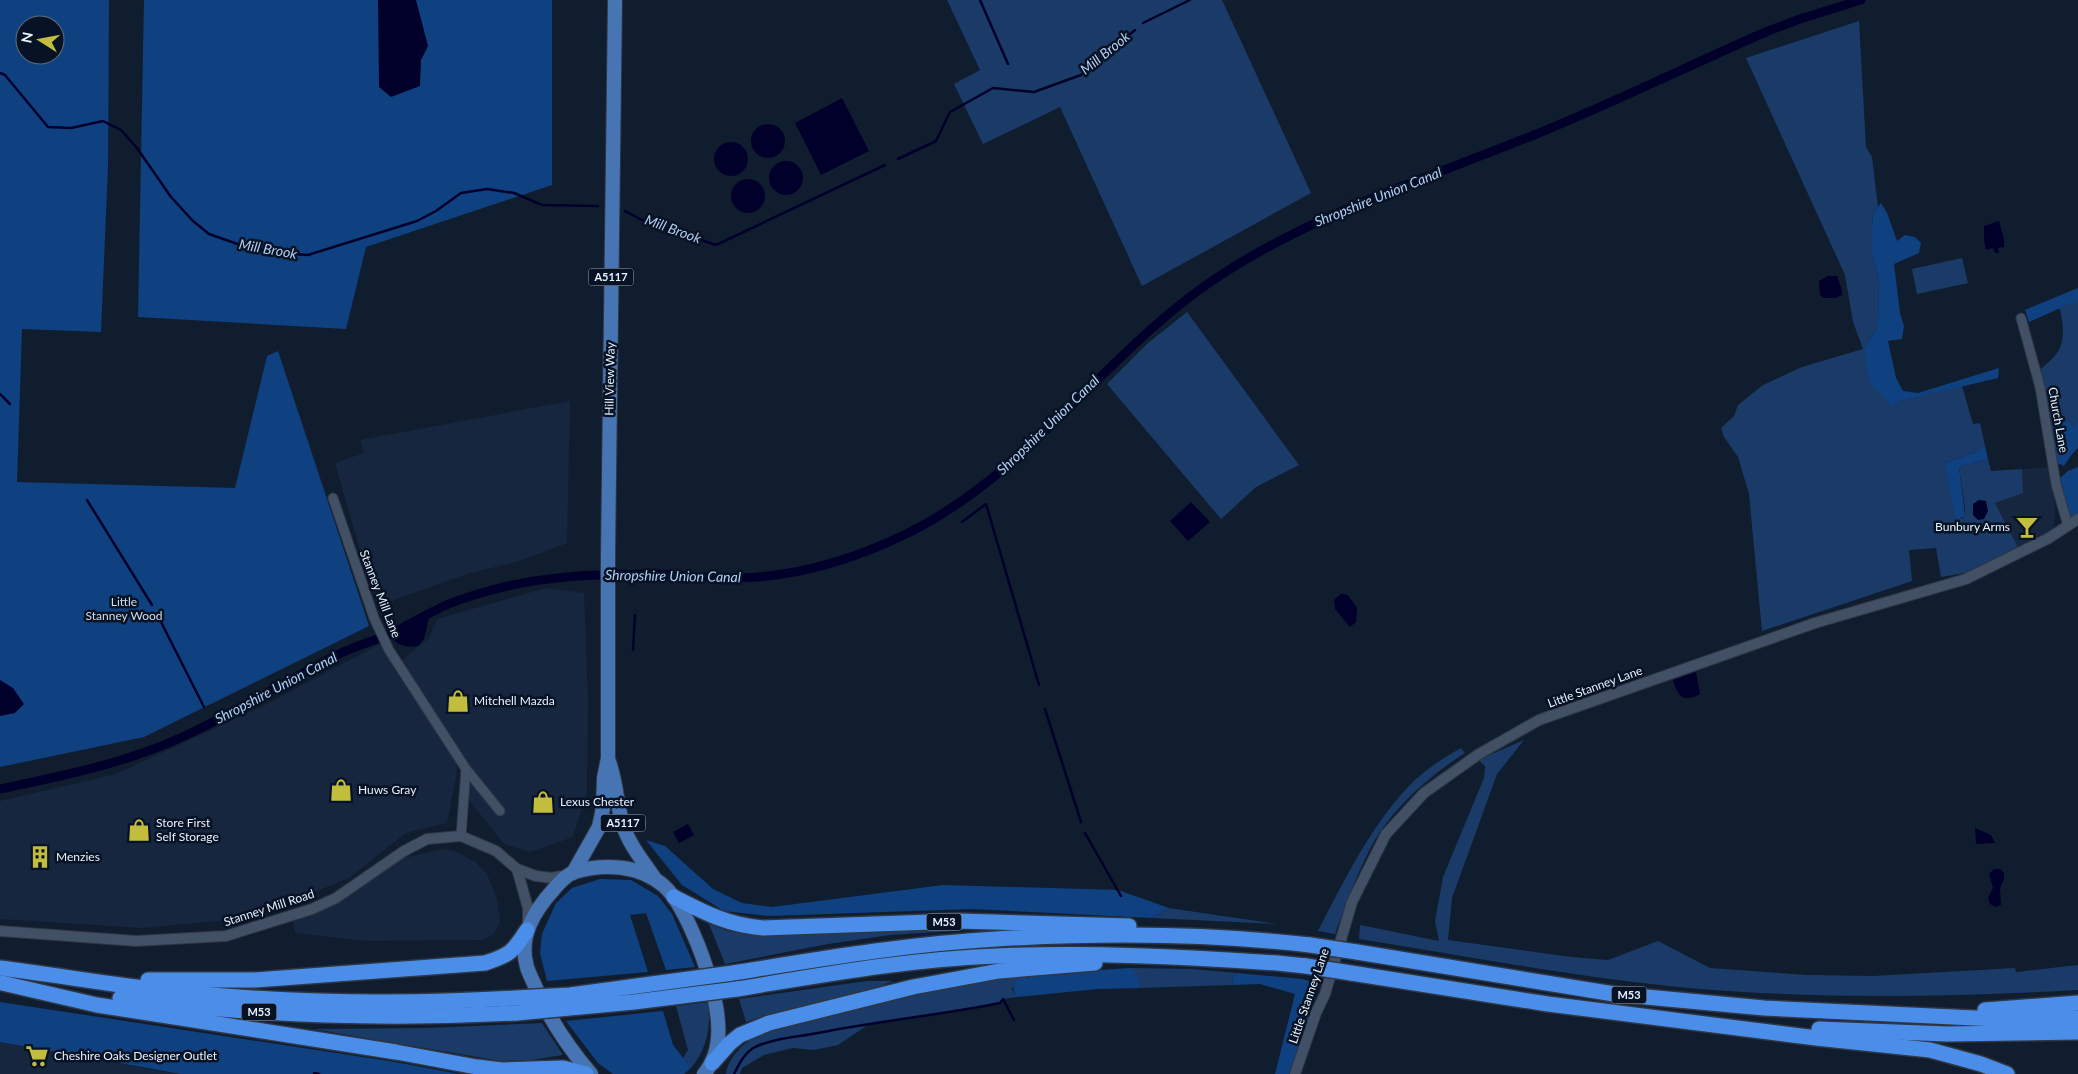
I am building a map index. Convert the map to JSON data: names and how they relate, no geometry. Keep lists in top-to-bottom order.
{
  "streets": {
    "highway": ["M53"],
    "main road": ["A5117", "Hill View Way"],
    "street": [
      "Church Lane",
      "Stanney Mill Lane",
      "Little Stanney Lane",
      "Stanney Mill Road"
    ]
  },
  "crossings": [
    ["Hill View Way", "Stanney Mill Road"],
    ["Church Lane", "Little Stanney Lane"]
  ],
  "water": ["Mill Brook", "Shropshire Union Canal"],
  "parks": ["Little Stanney Wood"],
  "places": {
    "bar": ["Bunbury Arms"],
    "shop": [
      "Mitchell Mazda",
      "Huws Gray",
      "Lexus Chester",
      "Store First Self Storage"
    ],
    "building": ["Menzies"],
    "supermarket": ["Cheshire Oaks Designer Outlet"]
  },
  "north": "left"
}
